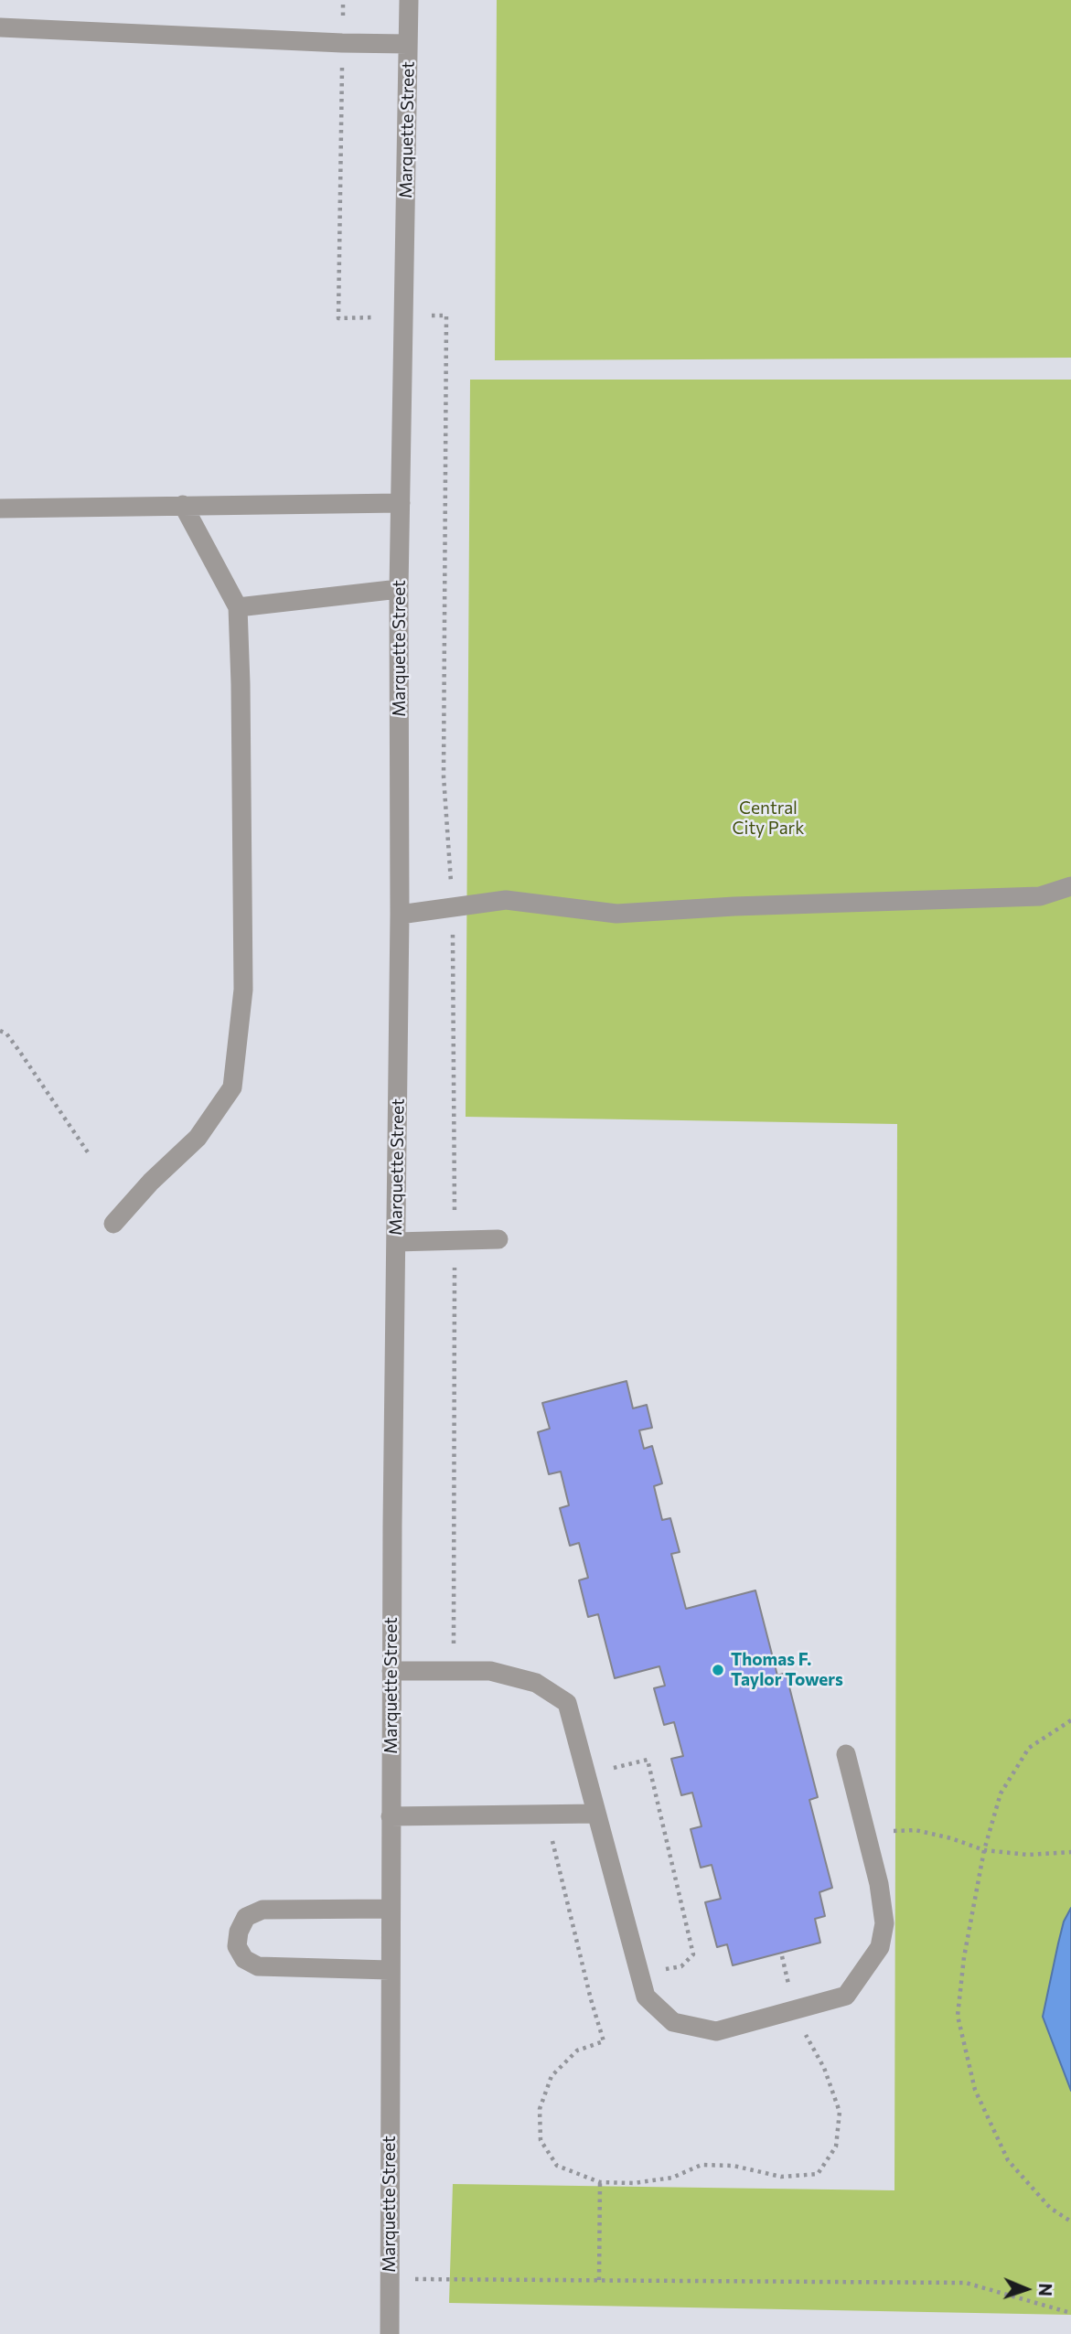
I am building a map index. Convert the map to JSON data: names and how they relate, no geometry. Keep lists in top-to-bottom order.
{
  "streets": {
    "street": ["Marquette Street"]
  },
  "parks": ["Central City Park"],
  "places": ["Thomas F. Taylor Towers"],
  "north": "right"
}
